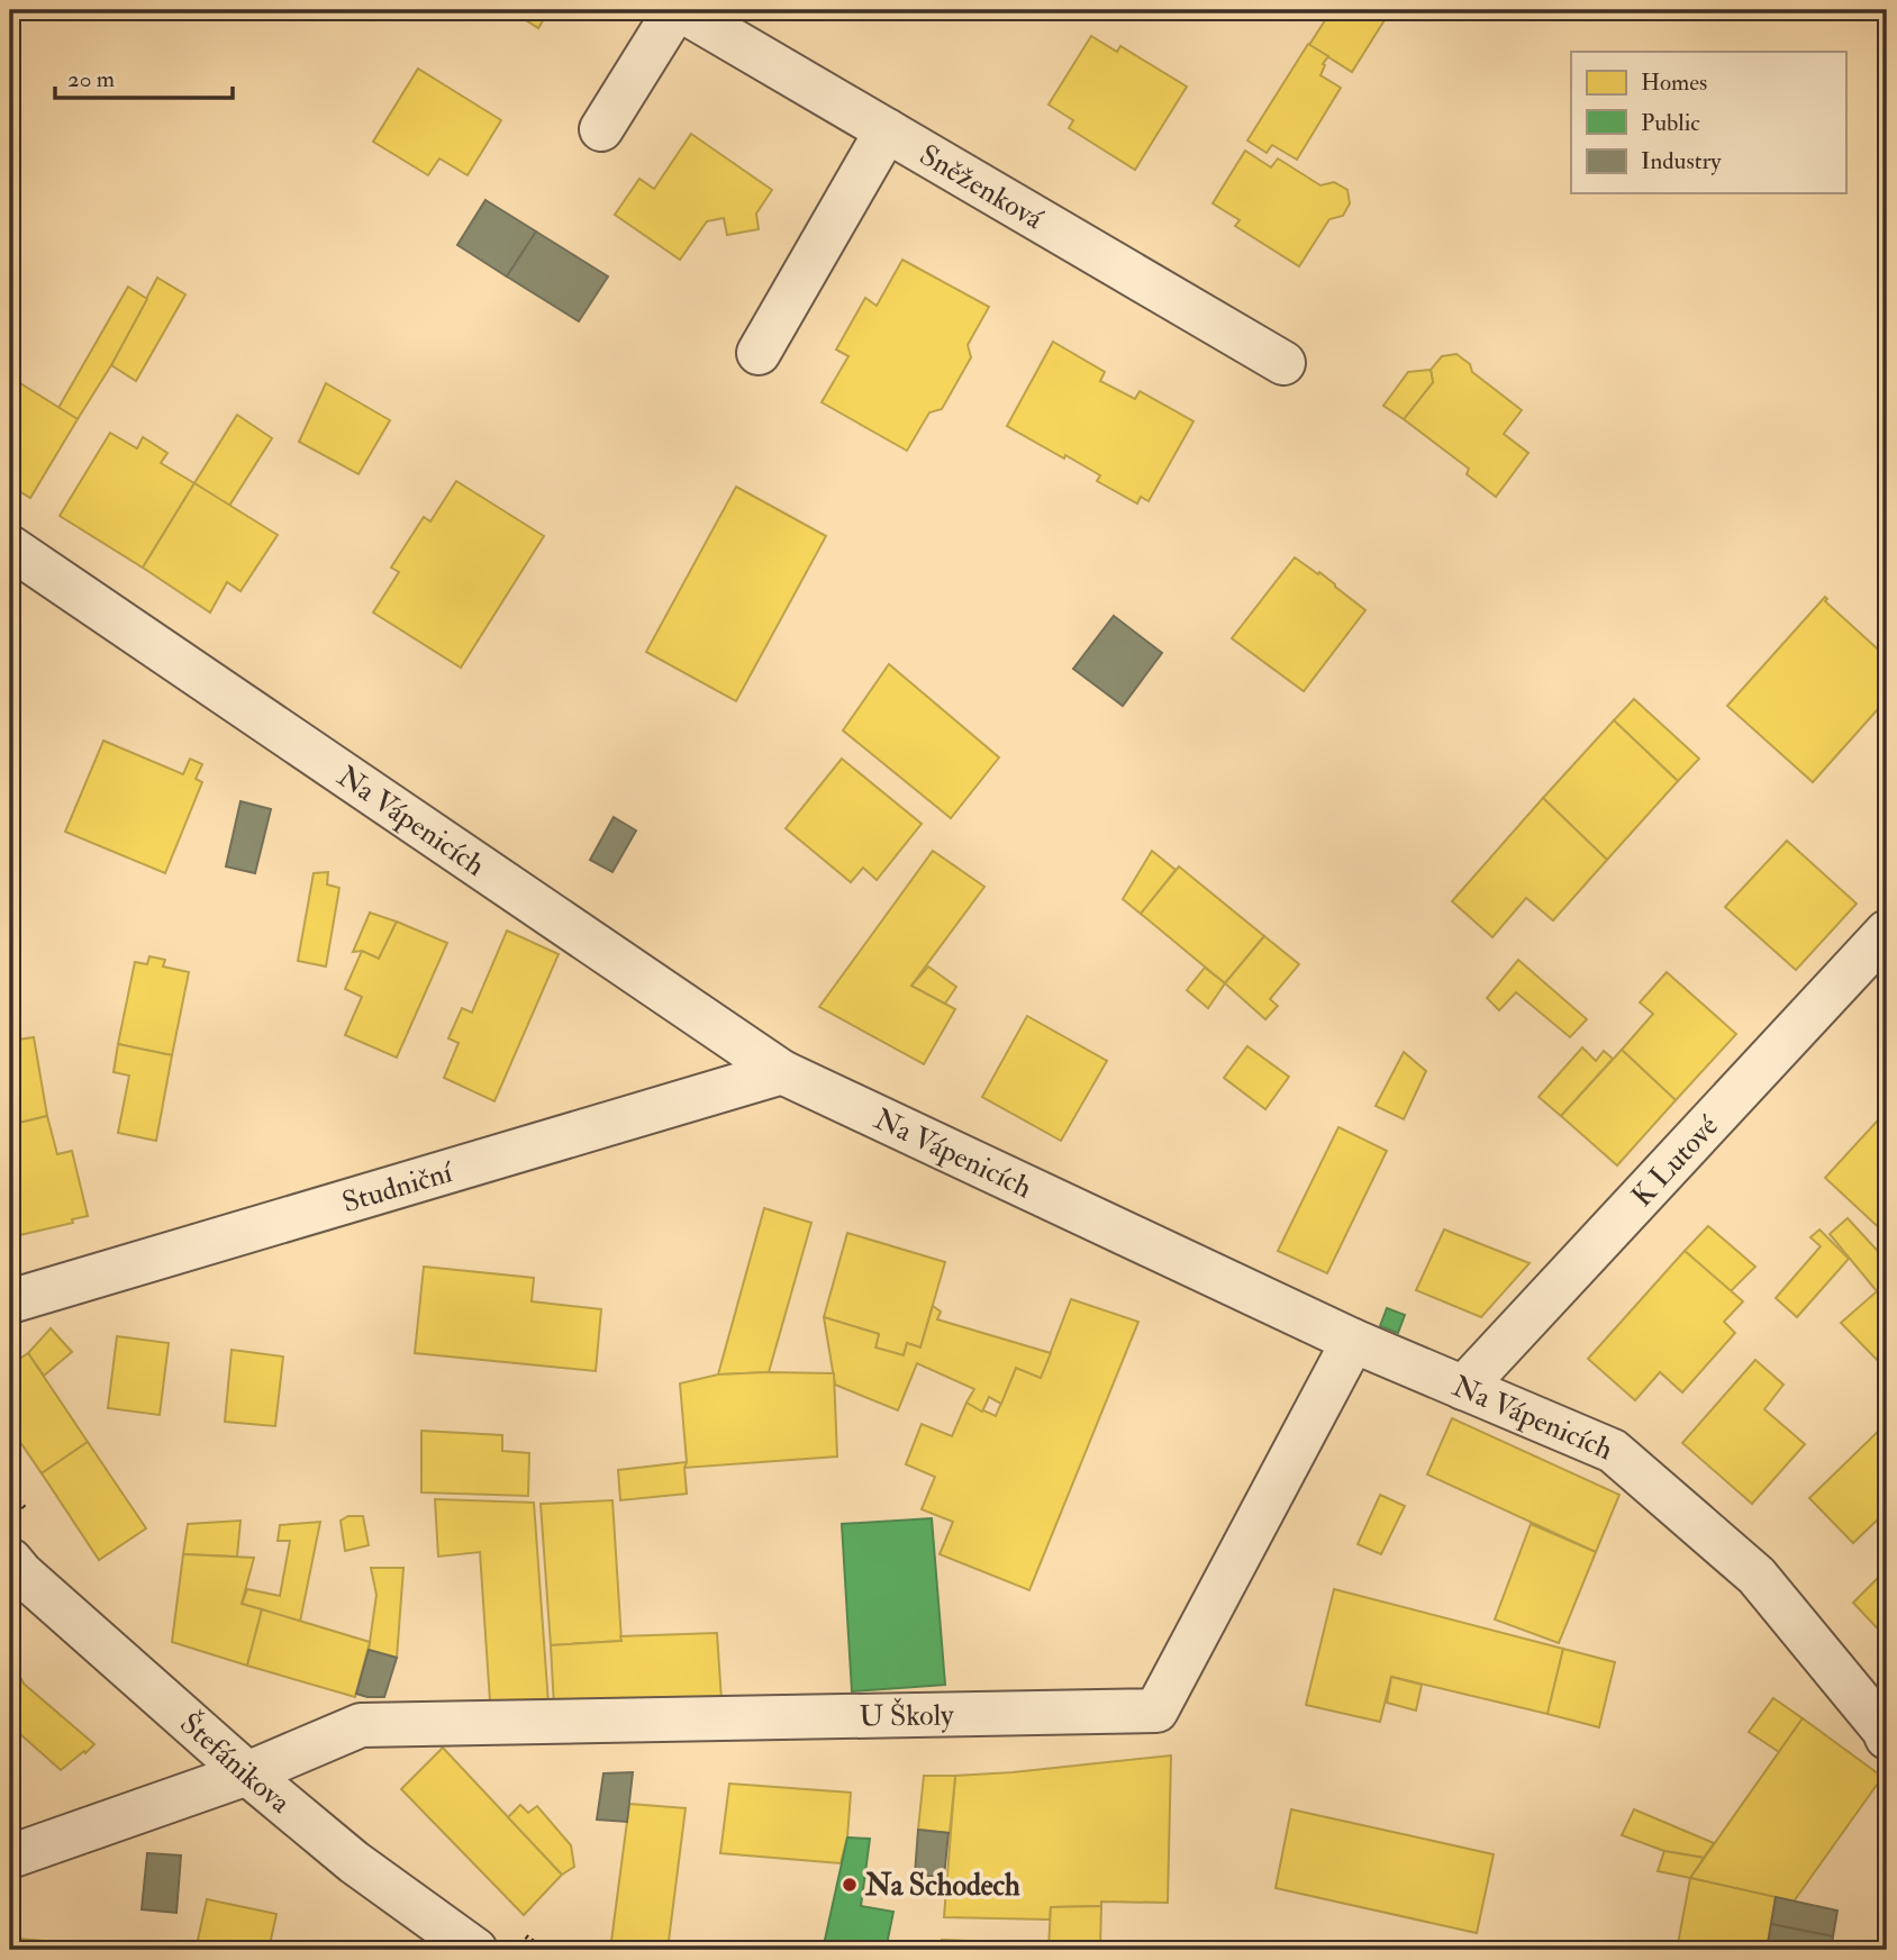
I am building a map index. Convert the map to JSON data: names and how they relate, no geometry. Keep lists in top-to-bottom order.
{
  "streets": {
    "street": [
      "Sněženková",
      "Na Vápenicích",
      "K Lutové",
      "Studniční",
      "U Školy",
      "Štefánikova"
    ]
  },
  "crossings": [
    ["Na Vápenicích", "K Lutové"],
    ["Na Vápenicích", "Studniční"],
    ["Na Vápenicích", "U Školy"],
    ["U Školy", "Štefánikova"]
  ],
  "places": ["Na Schodech"],
  "legend": ["Homes", "Public", "Industry"],
  "scale_bar": "20 m"
}
